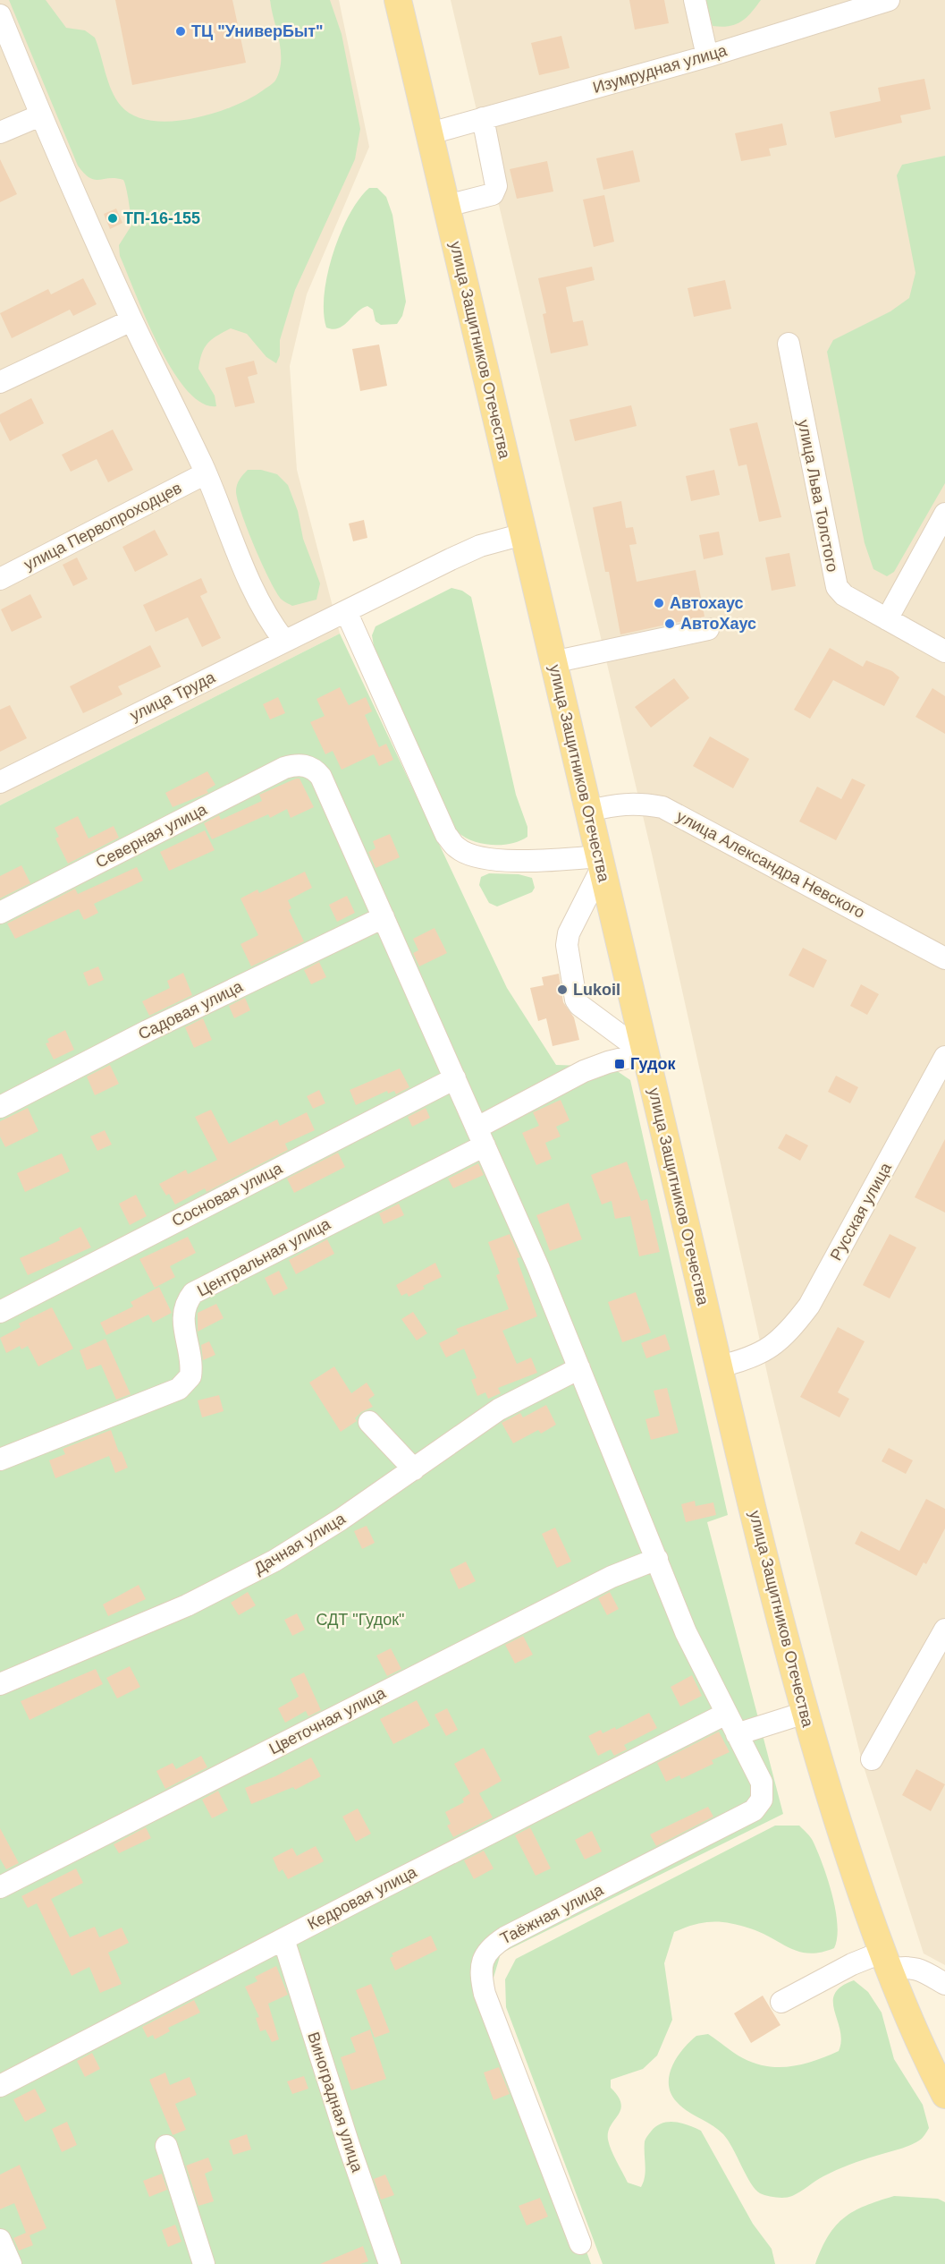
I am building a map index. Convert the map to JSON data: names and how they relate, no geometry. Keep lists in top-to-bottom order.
{
  "streets": {
    "main road": ["улица Защитников Отечества"],
    "street": [
      "Изумрудная улица",
      "улица Льва Толстого",
      "улица Первопроходцев",
      "улица Труда",
      "Северная улица",
      "улица Александра Невского",
      "Садовая улица",
      "Сосновая улица",
      "Русская улица",
      "Центральная улица",
      "Дачная улица",
      "Цветочная улица",
      "Кедровая улица",
      "Таёжная улица",
      "Виноградная улица"
    ]
  },
  "crossings": [
    ["Изумрудная улица", "улица Защитников Отечества"],
    ["улица Защитников Отечества", "улица Труда"],
    ["улица Защитников Отечества", "улица Александра Невского"],
    ["улица Защитников Отечества", "Русская улица"],
    ["Северная улица", "Садовая улица"],
    ["Кедровая улица", "Виноградная улица"]
  ],
  "parks": ["СДТ \"Гудок\""],
  "places": {
    "other": [
      "ТЦ \"УниверБыт\"",
      "ТП-16-155",
      "Автохаус",
      "АвтоХаус",
      "Lukoil"
    ],
    "transit": ["Гудок"]
  }
}
